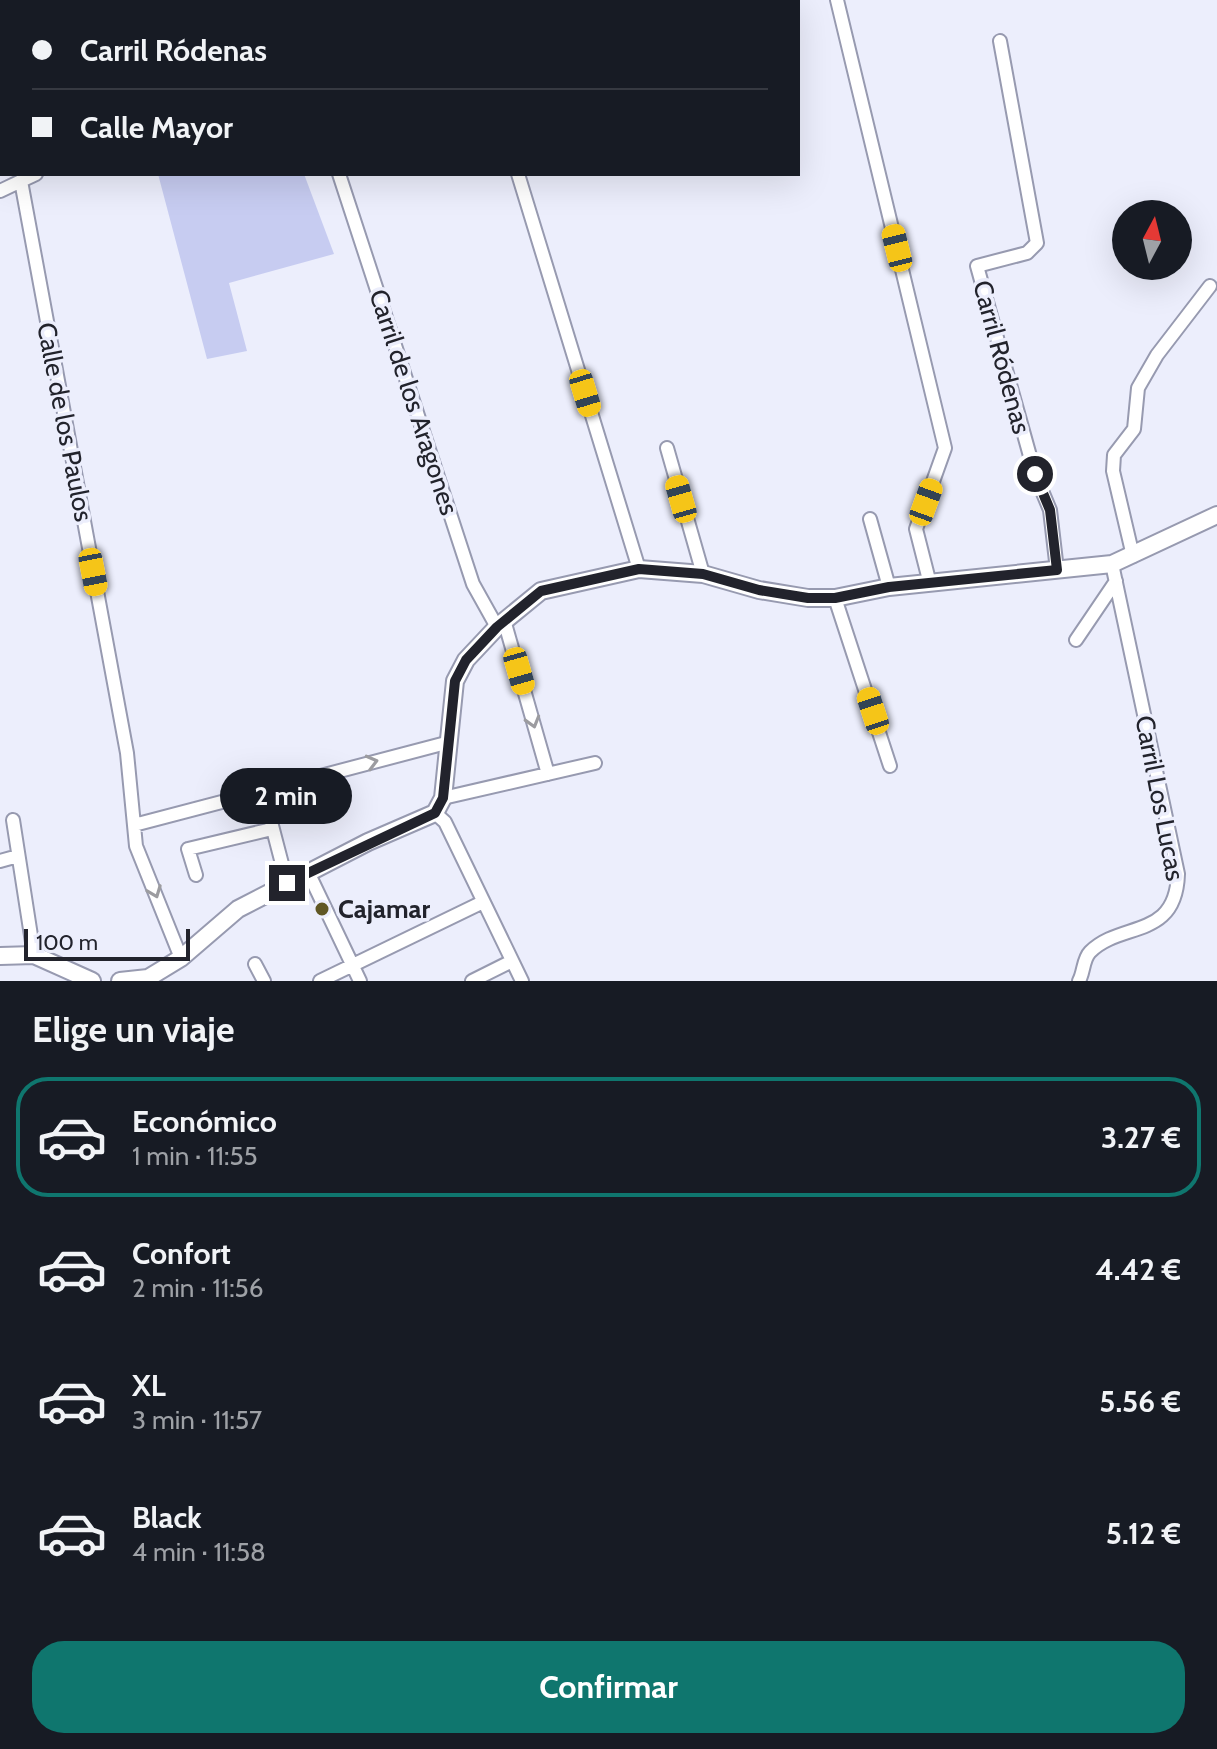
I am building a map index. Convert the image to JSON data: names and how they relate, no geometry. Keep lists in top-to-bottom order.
{
  "streets": {
    "street": [
      "Carril Ródenas",
      "Carril de los Aragones",
      "Calle de los Paulos",
      "Carril Los Lucas"
    ]
  },
  "places": ["Cajamar"],
  "scale_bar": "100 m",
  "north": "top",
  "page": {
    "banner": ["Carril Ródenas", "Calle Mayor"],
    "bubble": "2 min",
    "scale": "100 m",
    "heading": "Elige un viaje",
    "list": [
      {
        "name": "Económico",
        "note": "1 min · 11:55",
        "value": "3.27 €"
      },
      {
        "name": "Confort",
        "note": "2 min · 11:56",
        "value": "4.42 €"
      },
      {
        "name": "XL",
        "note": "3 min · 11:57",
        "value": "5.56 €"
      },
      {
        "name": "Black",
        "note": "4 min · 11:58",
        "value": "5.12 €"
      }
    ],
    "buttons": "Confirmar"
  }
}
